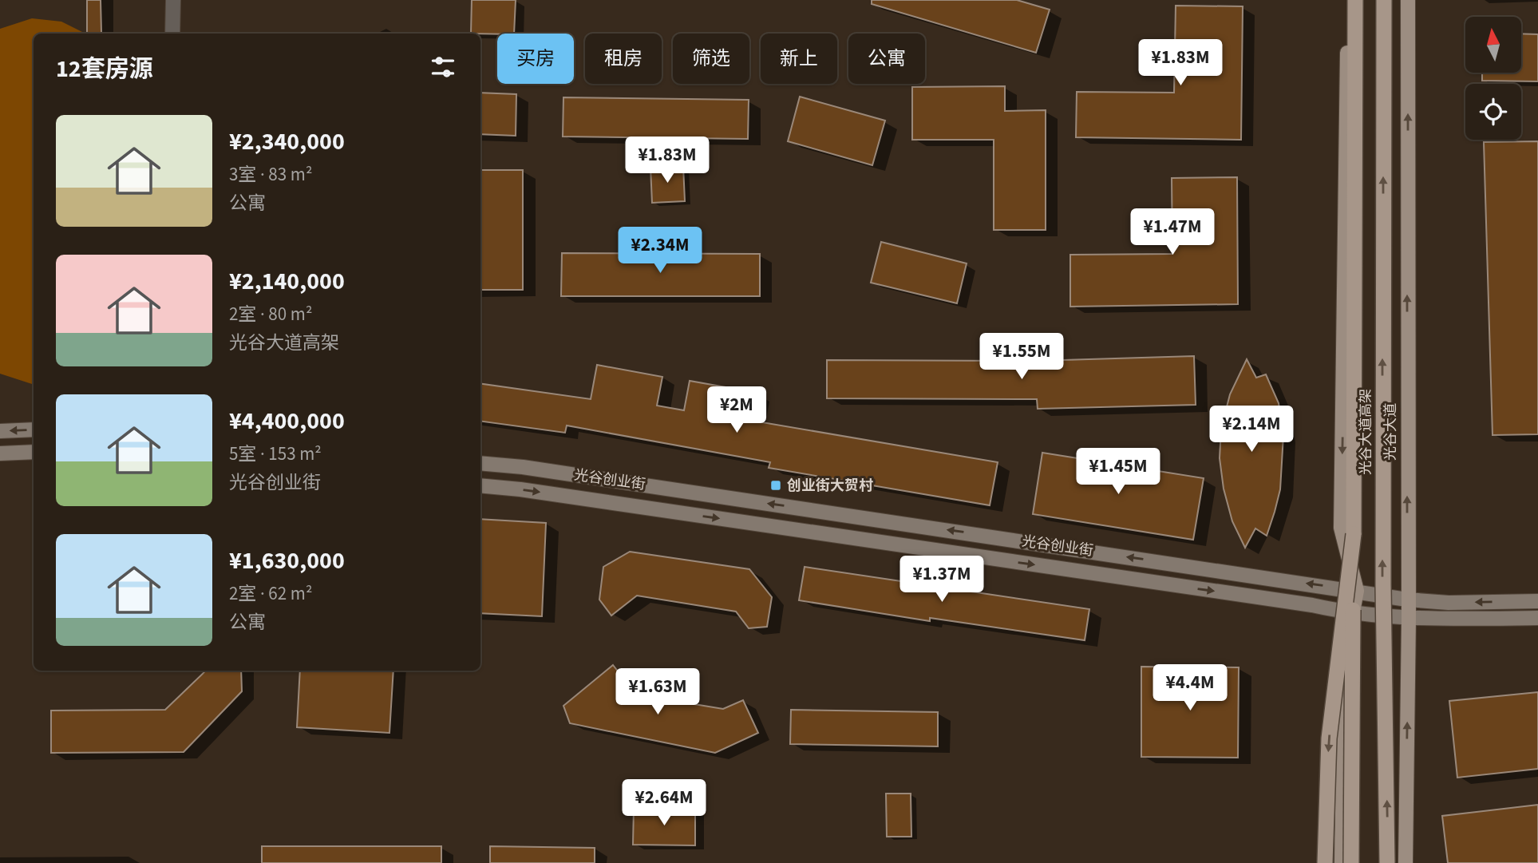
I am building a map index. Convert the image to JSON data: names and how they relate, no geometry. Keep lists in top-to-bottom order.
{
  "streets": {
    "highway": ["光谷大道高架"],
    "main road": ["光谷大道", "光谷创业街"]
  },
  "crossings": [
    ["光谷大道", "光谷创业街"]
  ],
  "places": {
    "transit": ["创业街大贺村"]
  },
  "north": "top",
  "page": {
    "chip": [
      "买房",
      "租房",
      "筛选",
      "新上",
      "公寓"
    ],
    "heading": "12套房源",
    "price": [
      "¥1.83M",
      "¥1.83M",
      "¥1.47M",
      "¥2.34M",
      "¥1.55M",
      "¥2M",
      "¥2.14M",
      "¥1.45M",
      "¥1.37M",
      "¥4.4M",
      "¥1.63M",
      "¥2.64M"
    ],
    "list": [
      {
        "name": "¥2,340,000",
        "note": "3室 · 83 m² · 公寓"
      },
      {
        "name": "¥2,140,000",
        "note": "2室 · 80 m² · 光谷大道高架"
      },
      {
        "name": "¥4,400,000",
        "note": "5室 · 153 m² · 光谷创业街"
      },
      {
        "name": "¥1,630,000",
        "note": "2室 · 62 m² · 公寓"
      }
    ]
  }
}
